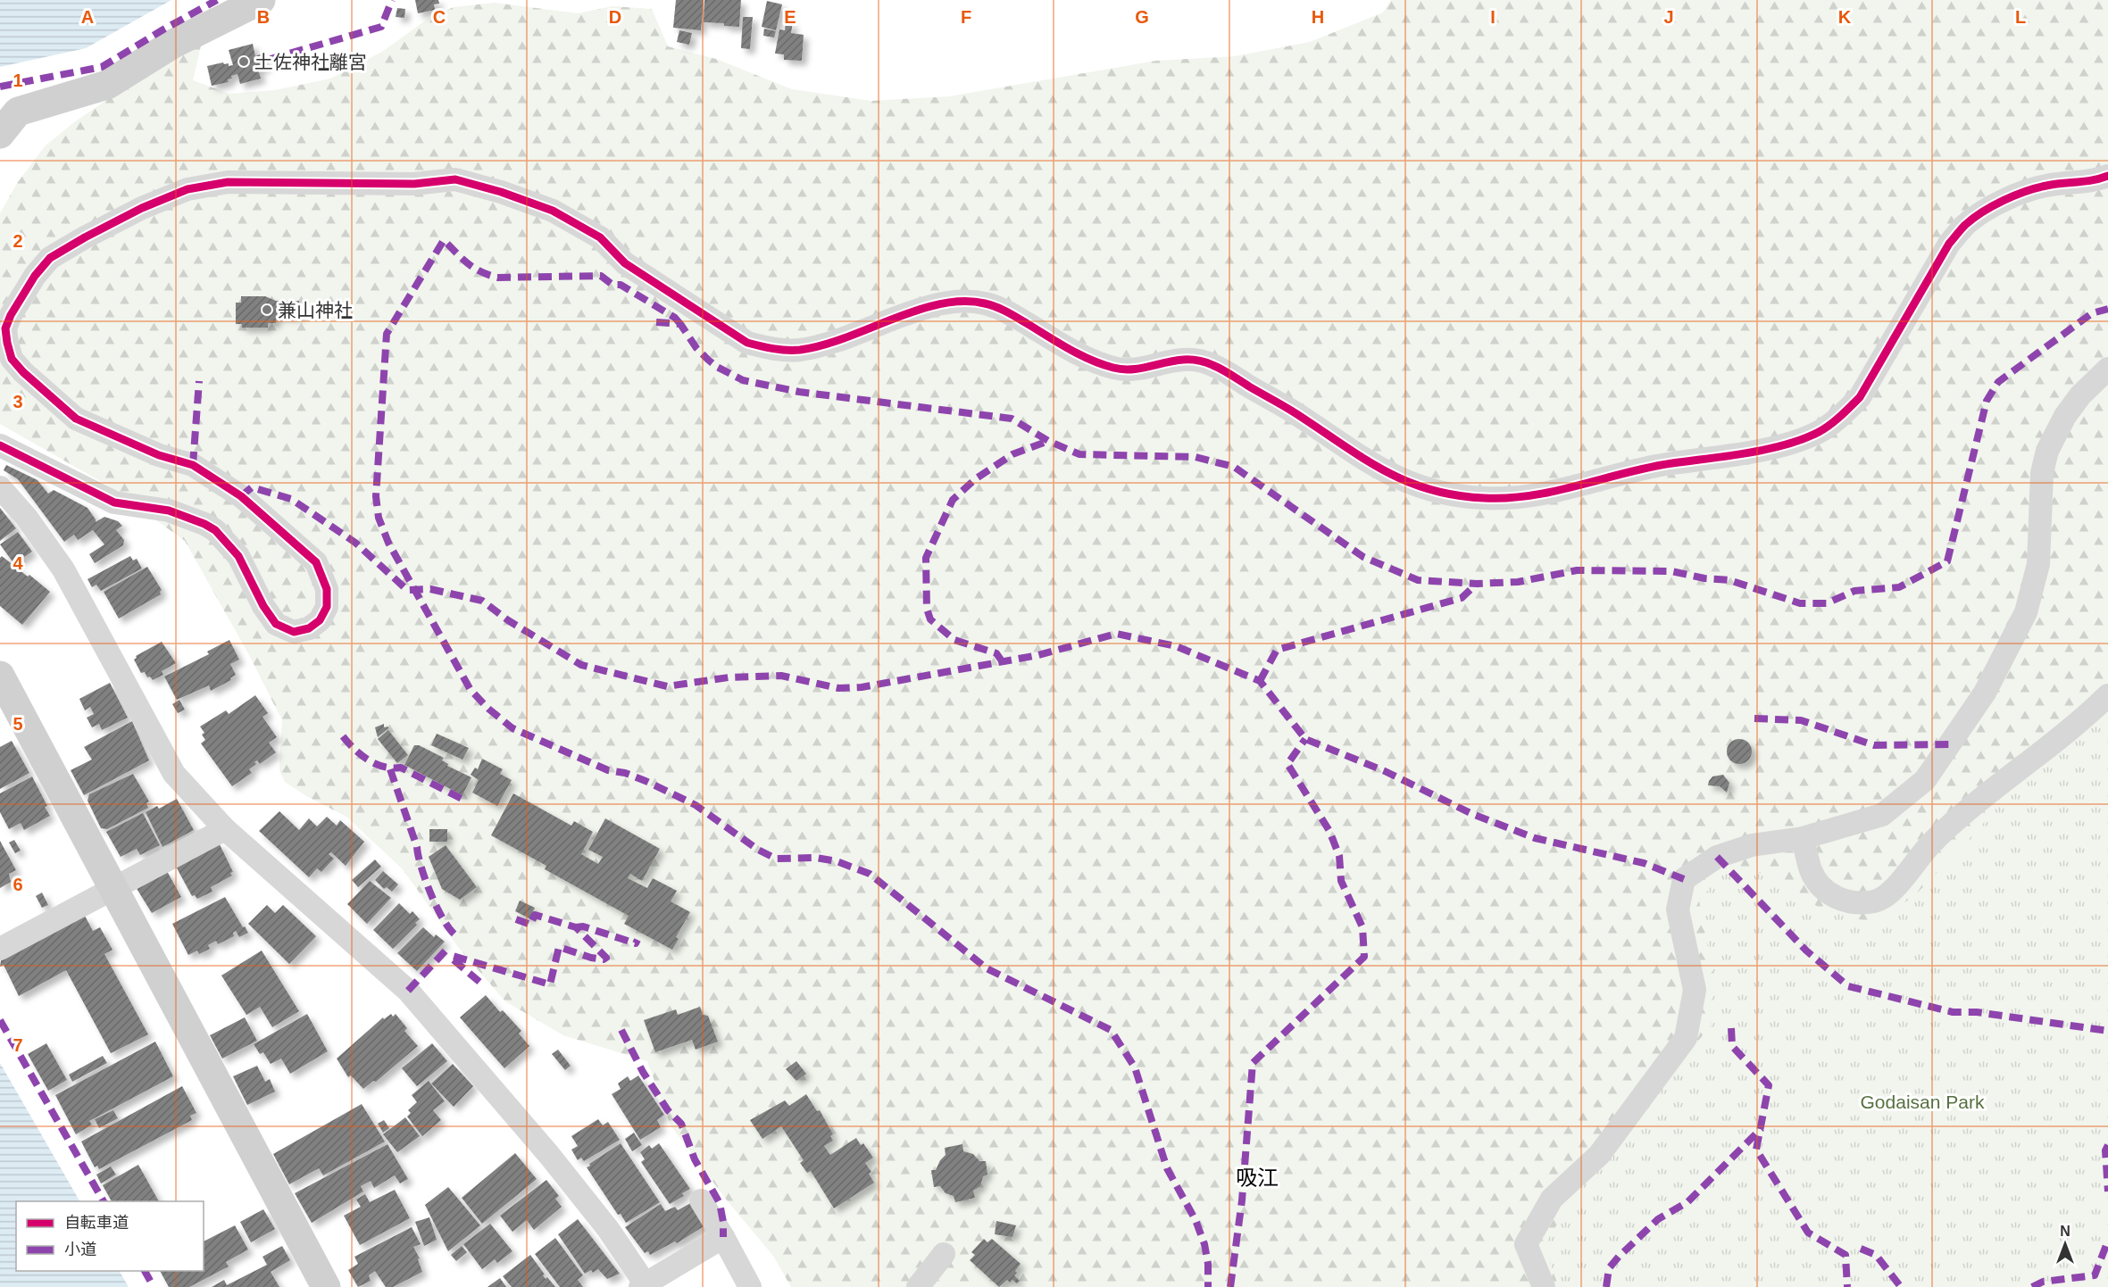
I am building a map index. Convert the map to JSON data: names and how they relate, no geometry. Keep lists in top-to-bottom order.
{
  "districts": ["吸江"],
  "parks": ["Godaisan Park"],
  "places": ["土佐神社離宮", "兼山神社"],
  "legend": ["自転車道", "小道"],
  "north": "top",
  "grid": {
    "columns": [
      "A",
      "B",
      "C",
      "D",
      "E",
      "F",
      "G",
      "H",
      "I",
      "J",
      "K",
      "L"
    ],
    "rows": [
      "1",
      "2",
      "3",
      "4",
      "5",
      "6",
      "7"
    ]
  }
}
